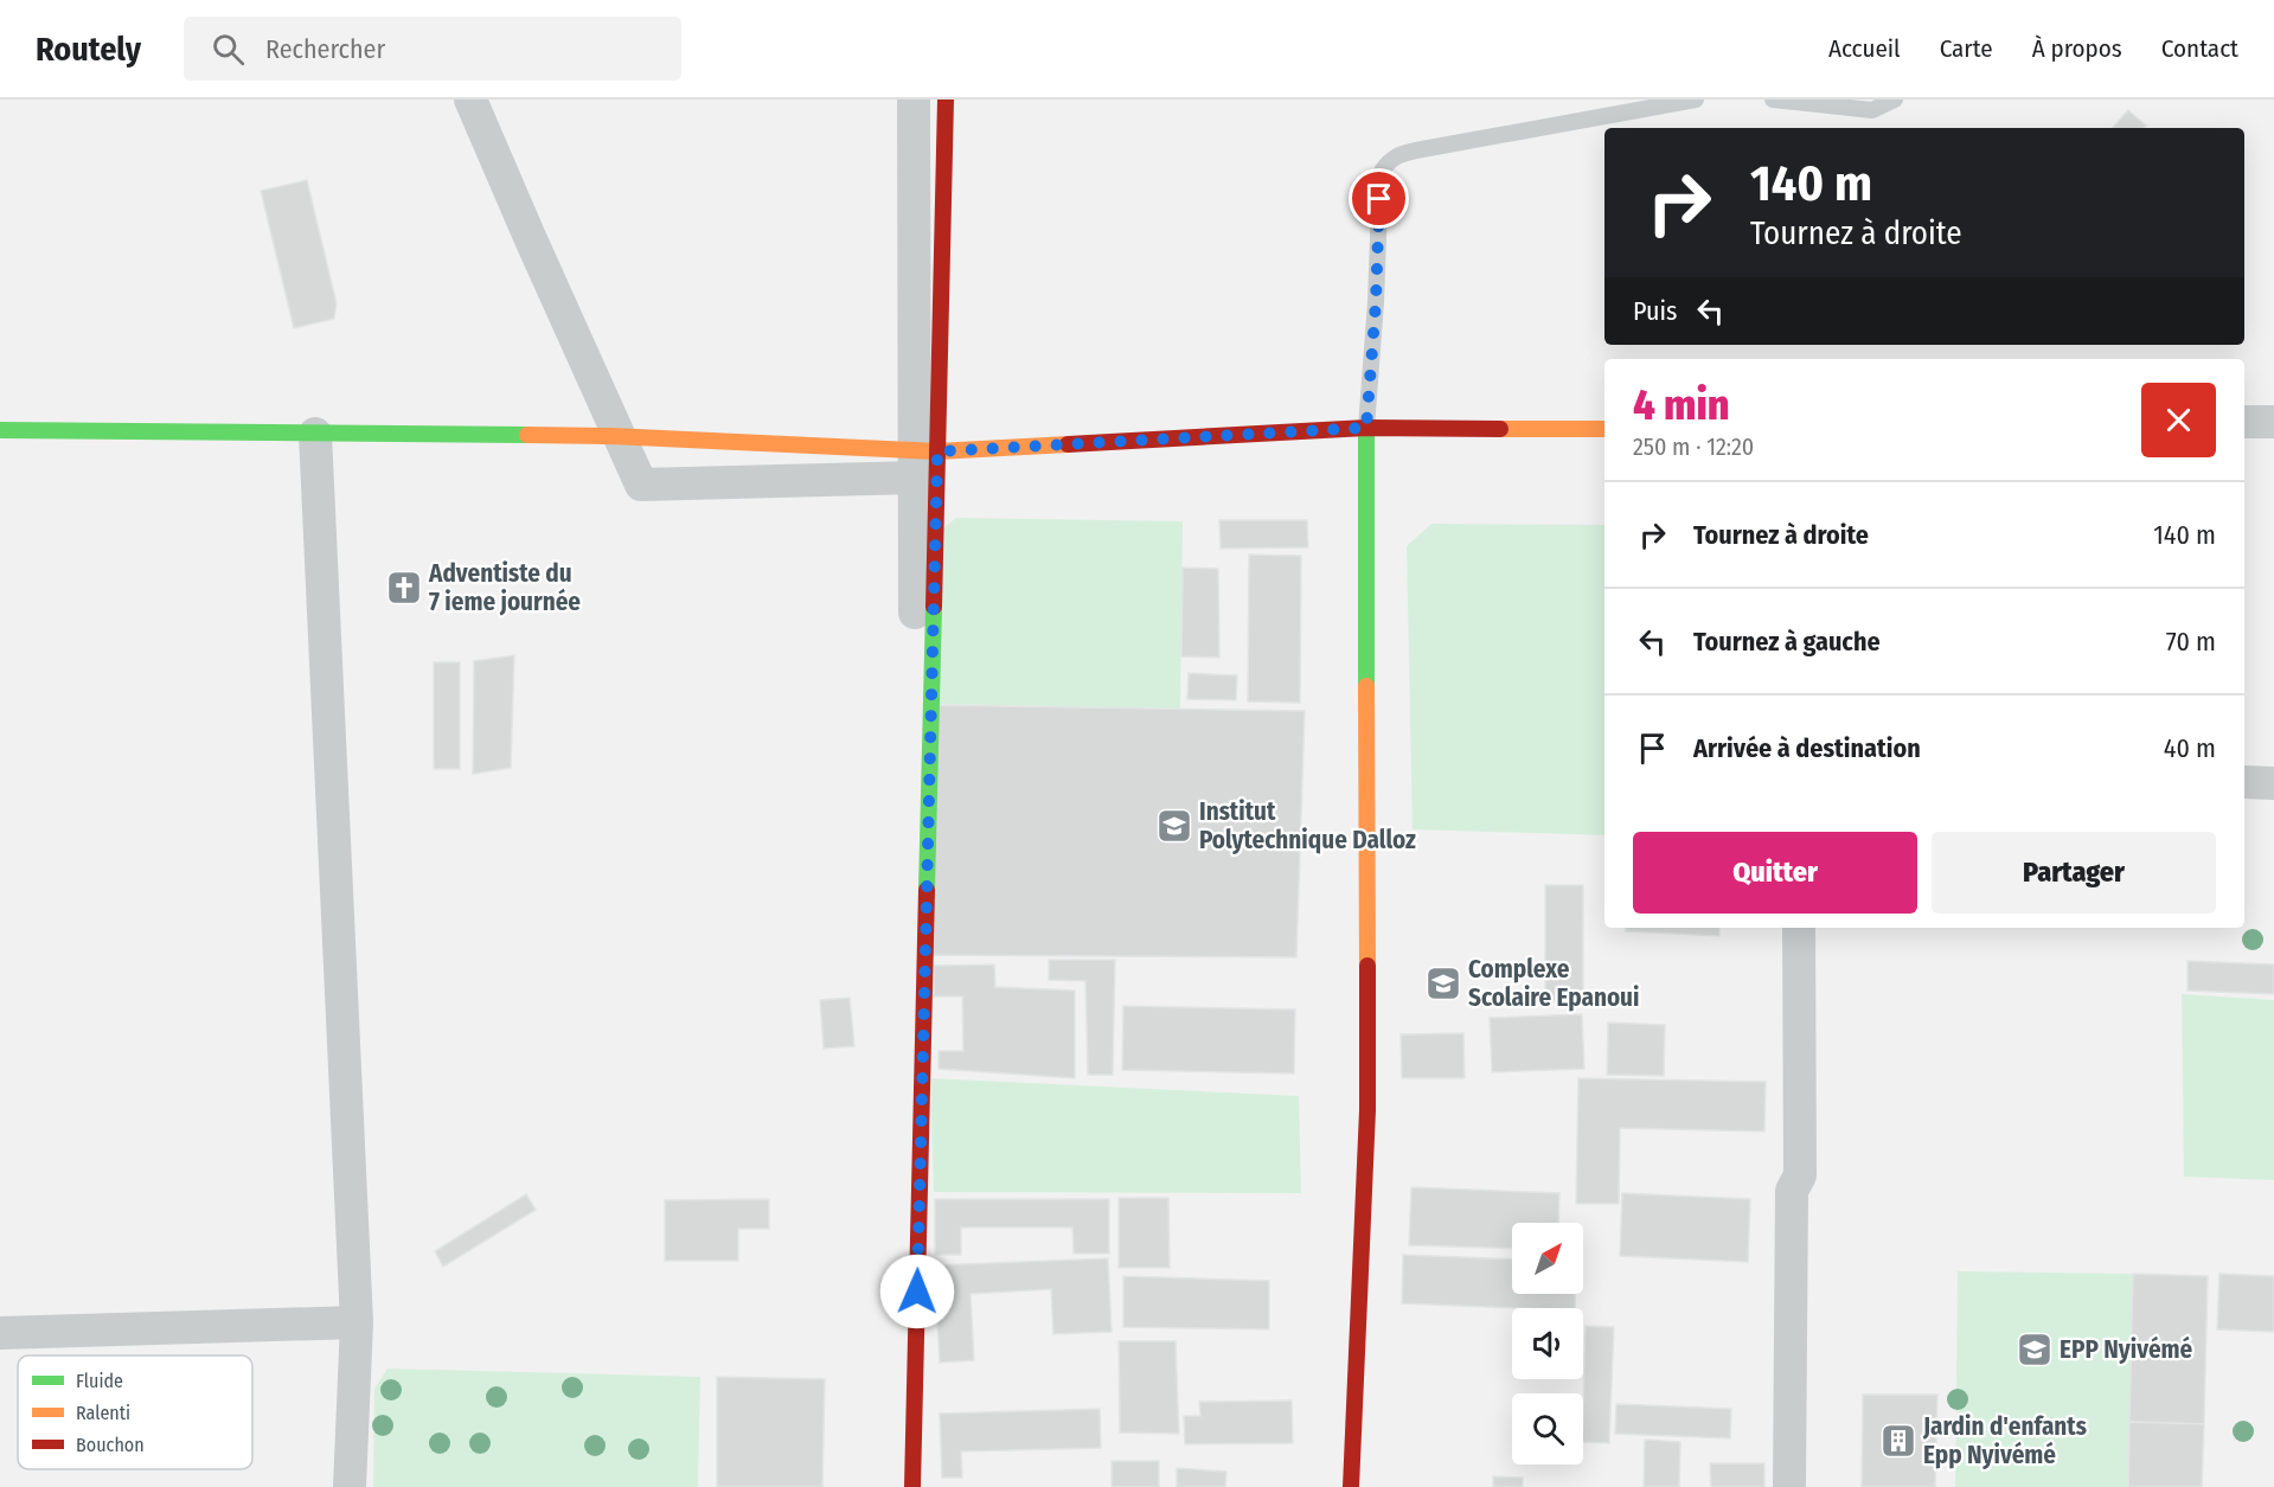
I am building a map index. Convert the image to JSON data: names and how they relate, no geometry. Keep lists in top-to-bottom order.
{
  "places": {
    "church": ["Adventiste du 7 ieme journée"],
    "school or university": ["Institut Polytechnique Dalloz", "Complexe Scolaire Epanoui", "EPP Nyivémé"],
    "building": ["Jardin d'enfants Epp Nyivémé"]
  },
  "legend": ["Fluide", "Ralenti", "Bouchon"],
  "north": "top right",
  "page": {
    "header": "Routely",
    "search": "Rechercher",
    "nav": [
      "Accueil",
      "Carte",
      "À propos",
      "Contact"
    ],
    "turn": ["140 m", "Tournez à droite"],
    "then": "Puis",
    "heading": ["4 min", "250 m · 12:20"],
    "list": [
      {
        "name": "Tournez à droite",
        "value": "140 m"
      },
      {
        "name": "Tournez à gauche",
        "value": "70 m"
      },
      {
        "name": "Arrivée à destination",
        "value": "40 m"
      }
    ],
    "buttons": ["Quitter", "Partager"]
  }
}
